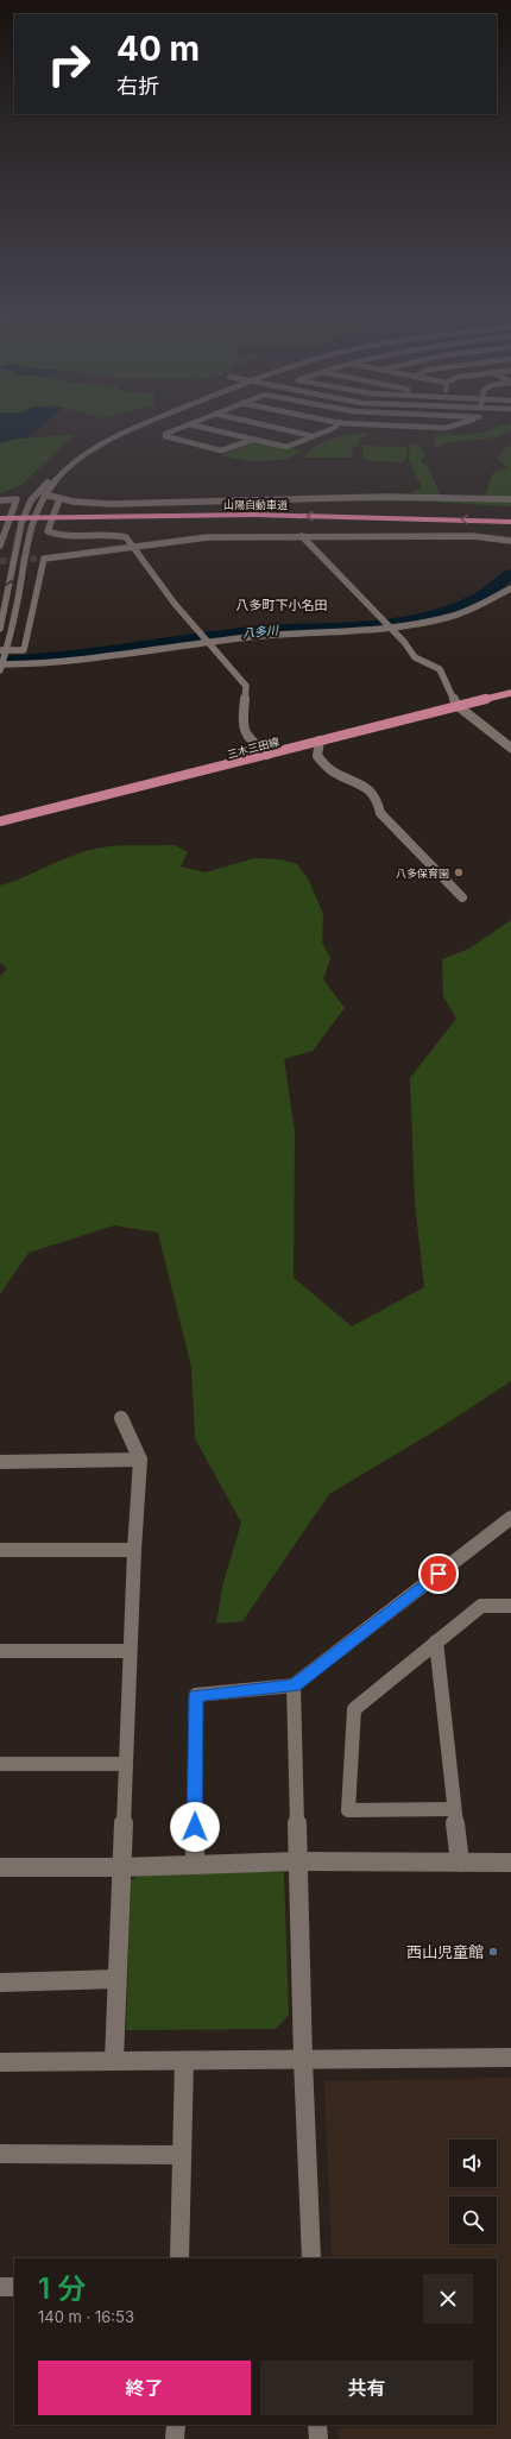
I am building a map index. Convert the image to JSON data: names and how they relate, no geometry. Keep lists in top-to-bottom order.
{
  "streets": {
    "highway": ["山陽自動車道"],
    "main road": ["三木三田線"]
  },
  "districts": ["八多町下小名田"],
  "water": ["八多川"],
  "places": ["八多保育園", "西山児童館"],
  "page": {
    "turn": ["40 m", "右折"],
    "heading": ["1 分", "140 m · 16:53"],
    "buttons": ["終了", "共有"]
  }
}
